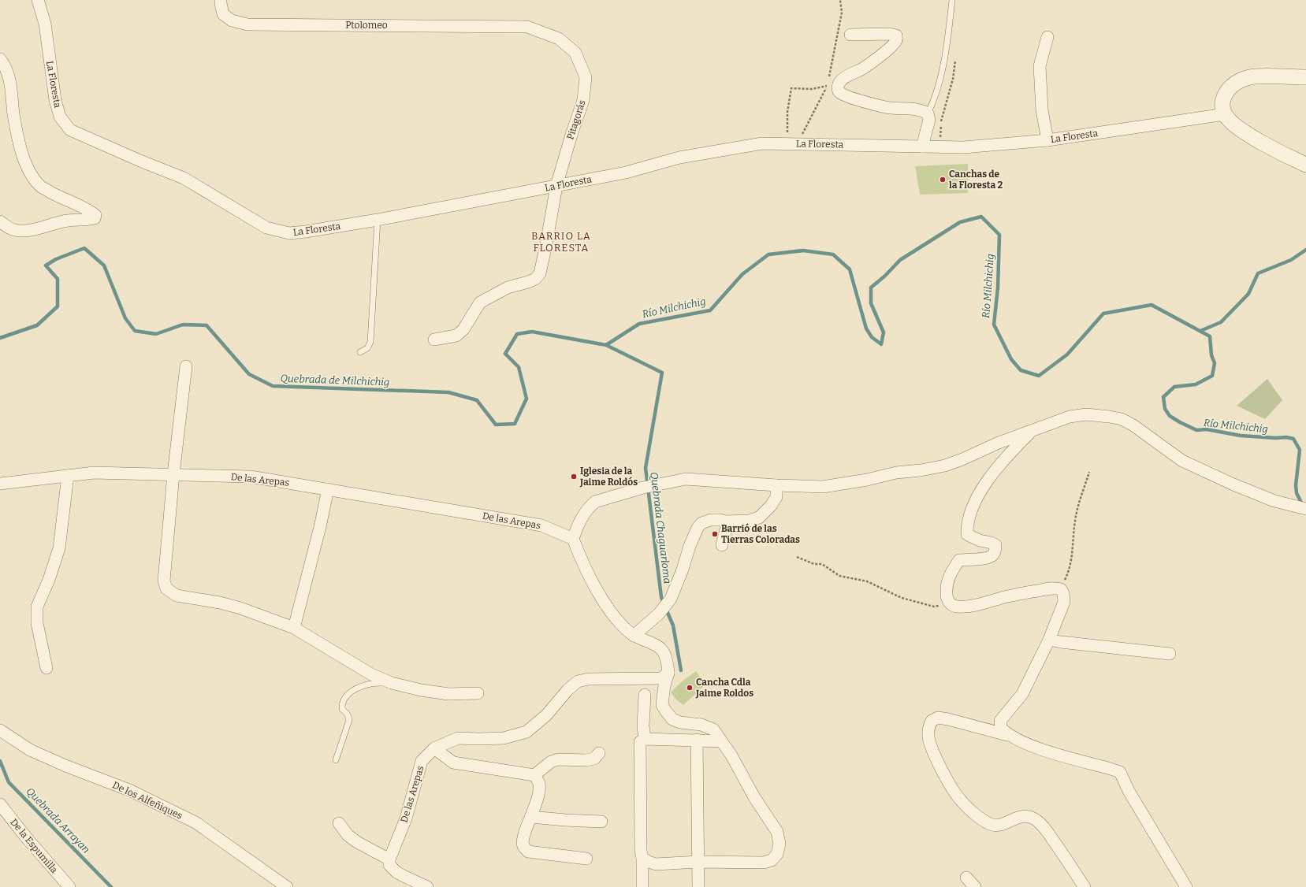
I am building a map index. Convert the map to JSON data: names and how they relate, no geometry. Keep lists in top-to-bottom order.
{
  "streets": {
    "street": [
      "Ptolomeo",
      "La Floresta",
      "Pitagorás",
      "De las Arepas",
      "De los Alfeñiques",
      "De la Espumilla"
    ]
  },
  "crossings": [
    ["Ptolomeo", "Pitagorás"],
    ["La Floresta", "Pitagorás"]
  ],
  "districts": ["BARRIO LA FLORESTA"],
  "water": [
    "Río Milchichig",
    "Quebrada de Milchichig",
    "Quebrada Chaguarloma",
    "Quebrada Arrayan"
  ],
  "places": [
    "Canchas de la Floresta 2",
    "Iglesia de la Jaime Roldós",
    "Barrió de las Tierras Coloradas",
    "Cancha Cdla Jaime Roldos"
  ]
}
